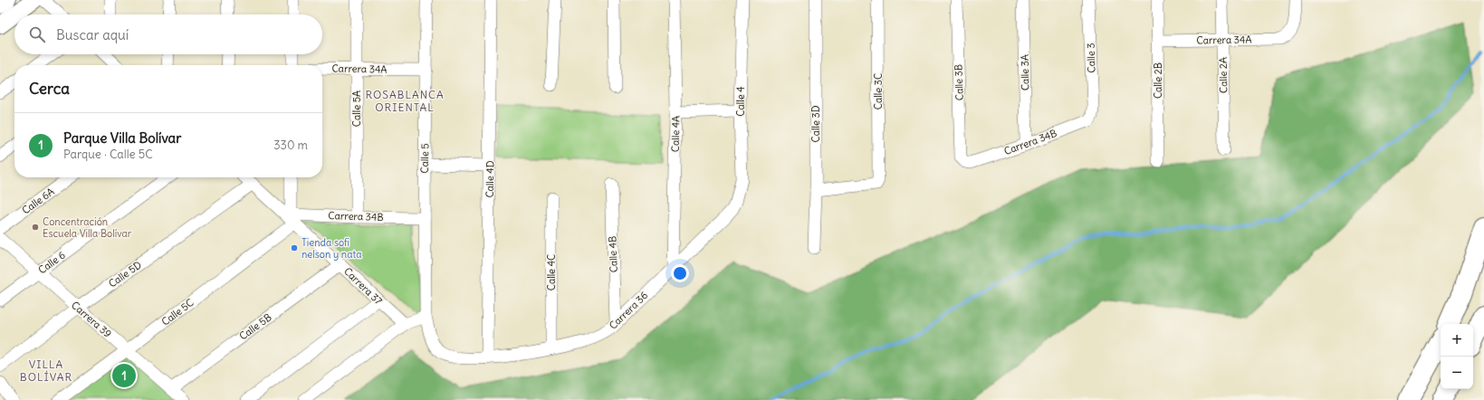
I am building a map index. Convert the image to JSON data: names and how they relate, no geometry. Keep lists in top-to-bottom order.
{
  "streets": {
    "street": [
      "Carrera 34A",
      "Calle 3",
      "Calle 3A",
      "Calle 2A",
      "Calle 2B",
      "Calle 3B",
      "Calle 3C",
      "Calle 4",
      "Calle 5A",
      "Calle 3D",
      "Calle 4A",
      "Carrera 34B",
      "Calle 5",
      "Calle 4D",
      "Calle 6A",
      "Calle 4B",
      "Calle 6",
      "Calle 4C",
      "Calle 5D",
      "Carrera 37",
      "Carrera 36",
      "Calle 5C",
      "Carrera 39",
      "Calle 5B"
    ]
  },
  "crossings": [
    ["Carrera 34A", "Calle 2A"],
    ["Carrera 34A", "Calle 2B"],
    ["Carrera 34A", "Calle 5A"],
    ["Carrera 34A", "Calle 5"],
    ["Calle 3", "Carrera 34B"],
    ["Calle 3A", "Carrera 34B"],
    ["Calle 3B", "Carrera 34B"],
    ["Calle 3C", "Calle 3D"],
    ["Calle 4", "Carrera 36"],
    ["Calle 5A", "Carrera 34B"],
    ["Calle 4A", "Carrera 36"],
    ["Carrera 34B", "Calle 5"],
    ["Carrera 34B", "Carrera 37"],
    ["Carrera 34B", "Calle 5C"],
    ["Calle 4D", "Carrera 36"],
    ["Calle 4B", "Carrera 36"],
    ["Calle 6", "Carrera 39"],
    ["Calle 4C", "Carrera 36"],
    ["Calle 5D", "Carrera 37"],
    ["Calle 5D", "Carrera 39"],
    ["Carrera 37", "Calle 5C"],
    ["Carrera 37", "Calle 5B"],
    ["Calle 5C", "Carrera 39"],
    ["Carrera 39", "Calle 5B"]
  ],
  "districts": ["ROSABLANCA ORIENTAL", "VILLA BOLÍVAR"],
  "places": ["Concentración Escuela Villa Bolívar", "Tienda sofi nelson y nata"],
  "page": {
    "search": "Buscar aquí",
    "heading": "Cerca",
    "list": [
      {
        "mark": "1",
        "name": "Parque Villa Bolívar",
        "note": "Parque · Calle 5C",
        "value": "330 m"
      }
    ],
    "map_buttons": ["+", "−"],
    "pins": "1"
  }
}
